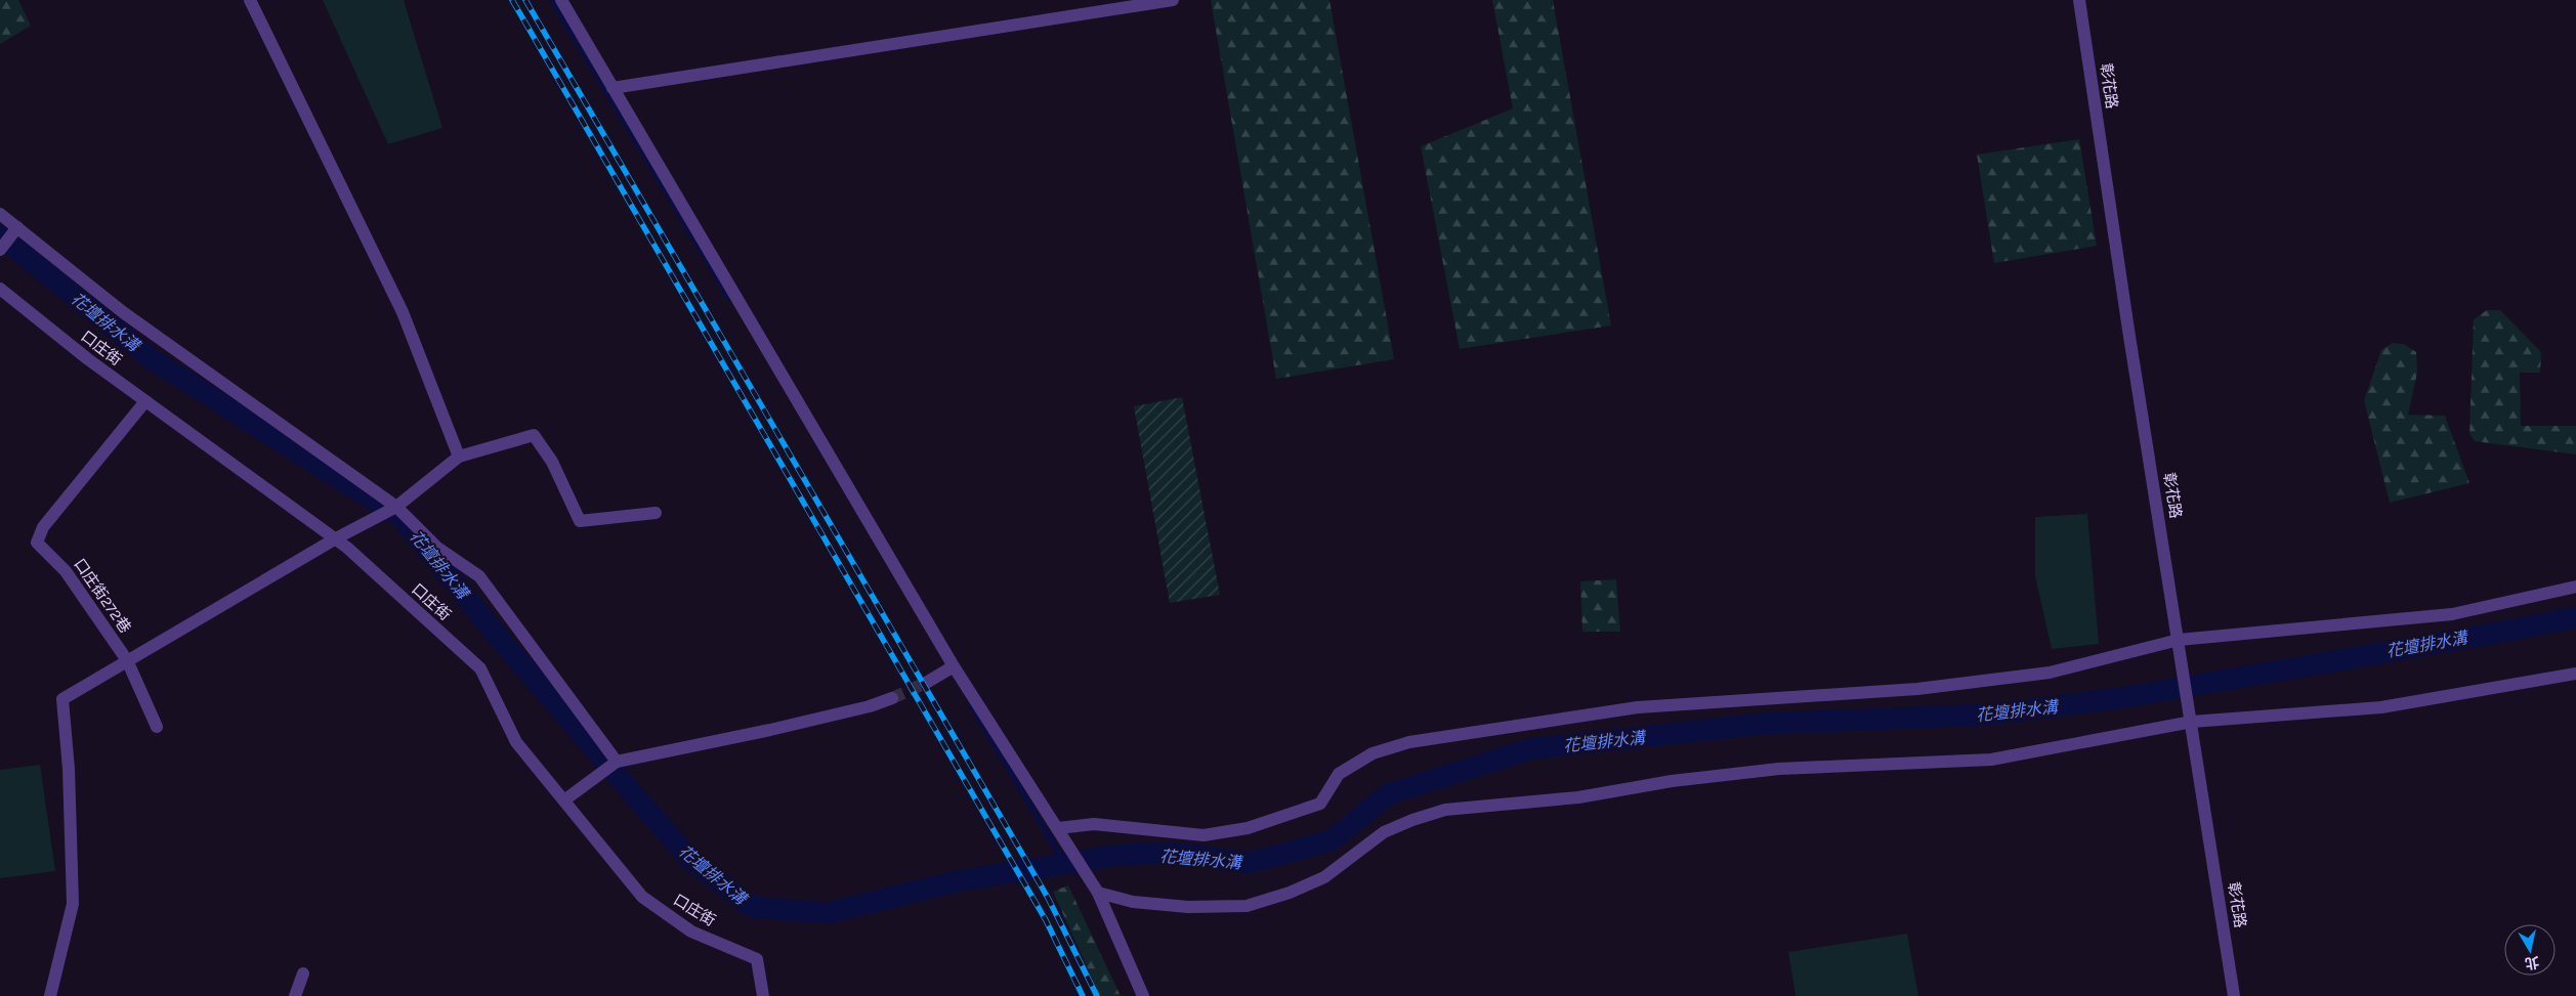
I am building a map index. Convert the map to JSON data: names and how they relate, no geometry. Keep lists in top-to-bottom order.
{
  "streets": {
    "street": ["彰花路", "口庄街", "口庄街272巷"]
  },
  "crossings": [
    ["口庄街", "口庄街272巷"]
  ],
  "water": ["花壇排水溝"],
  "north": "bottom"
}
